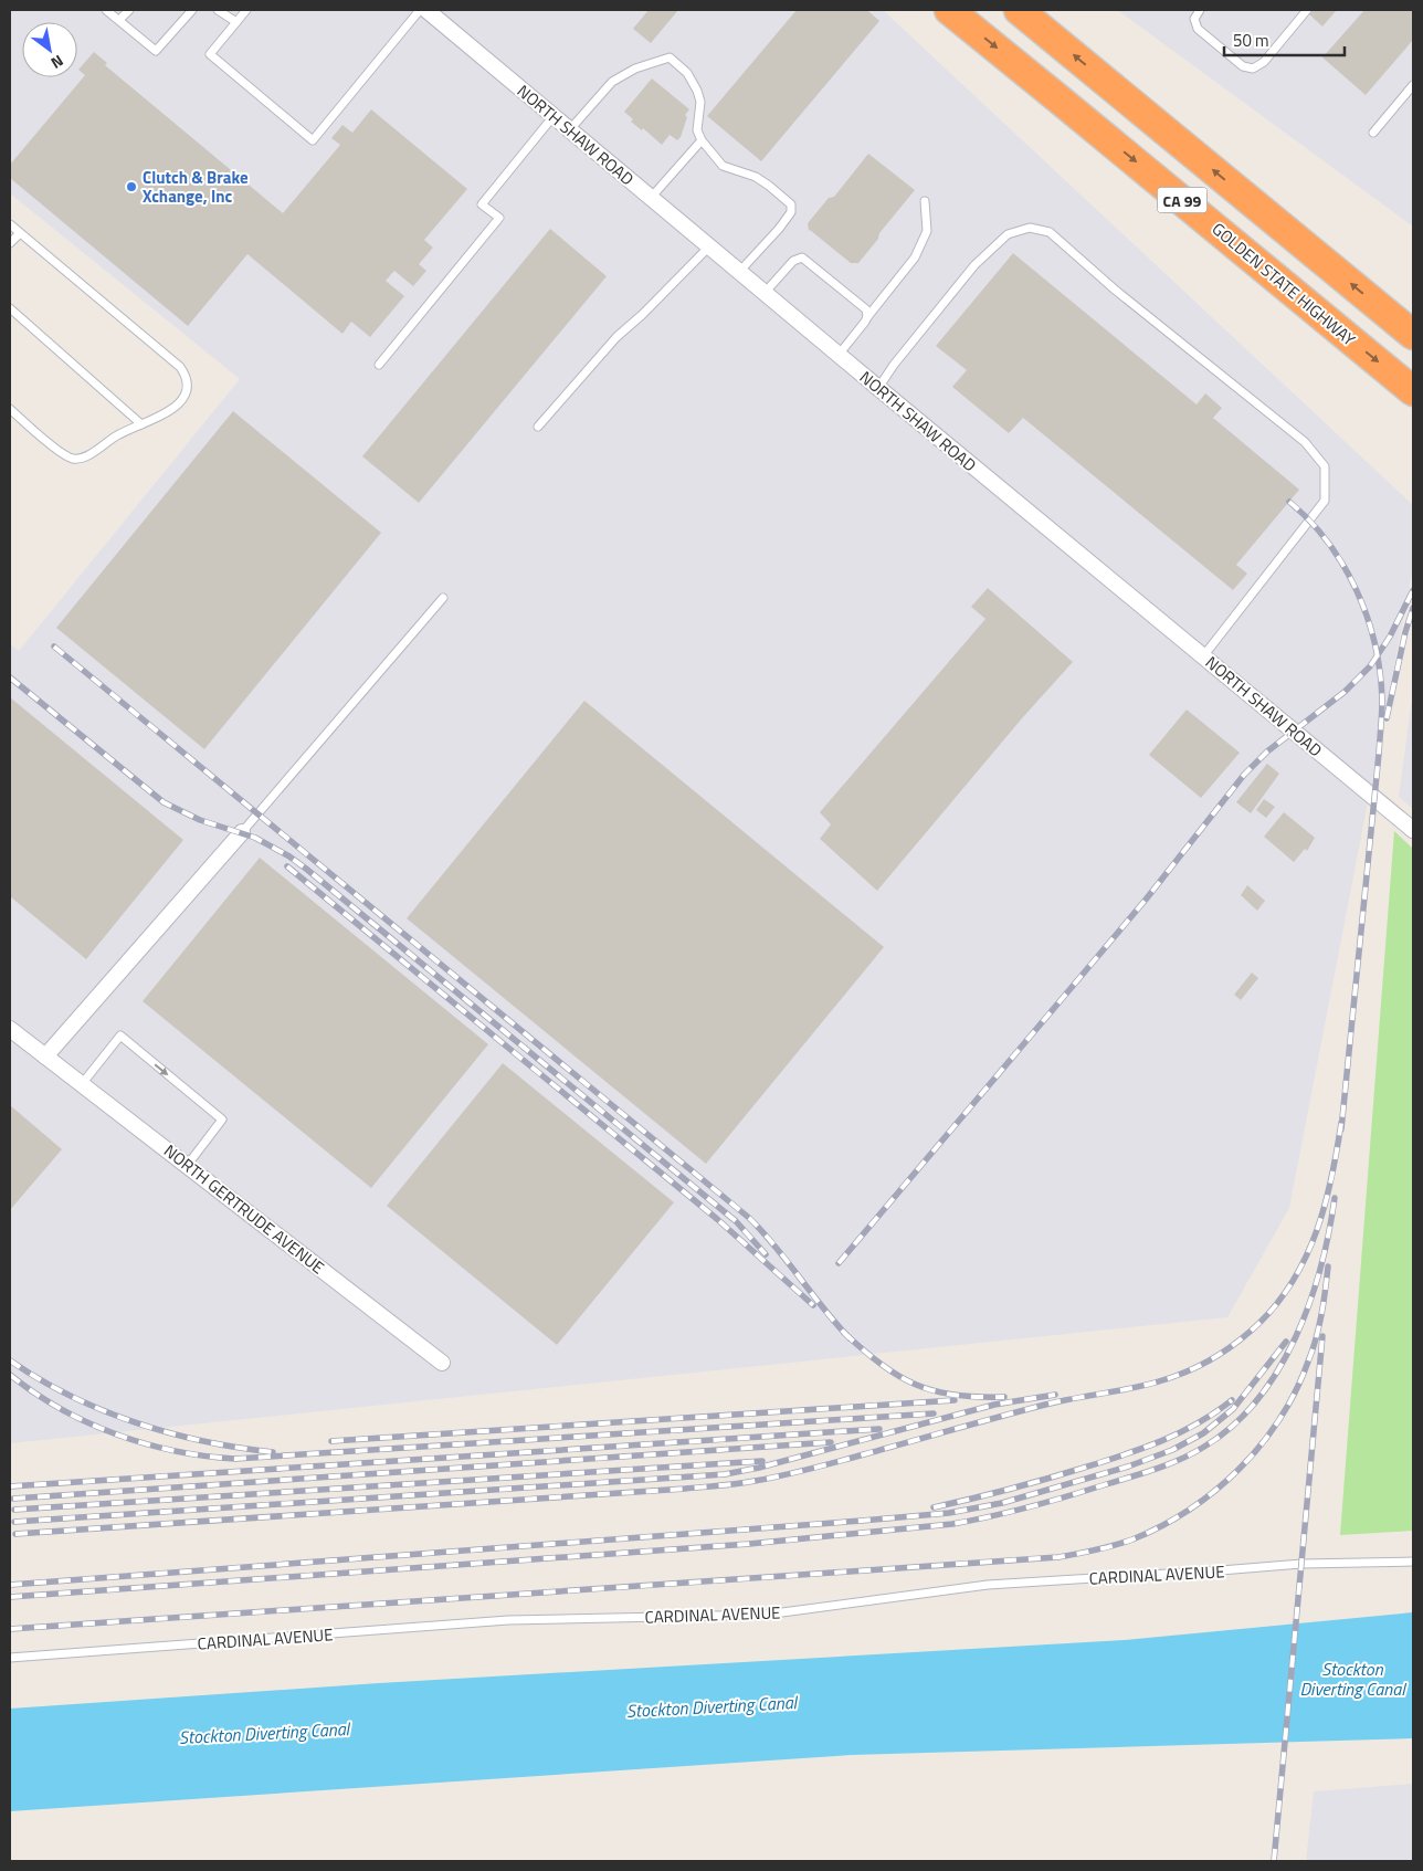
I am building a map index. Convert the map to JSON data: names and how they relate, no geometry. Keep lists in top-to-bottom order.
{
  "streets": {
    "highway": ["CA 99", "GOLDEN STATE HIGHWAY"],
    "street": ["NORTH SHAW ROAD", "NORTH GERTRUDE AVENUE"],
    "lane": ["CARDINAL AVENUE"]
  },
  "water": ["Stockton Diverting Canal"],
  "places": ["Clutch & Brake Xchange, Inc"],
  "scale_bar": "50 m",
  "north": "bottom right"
}
